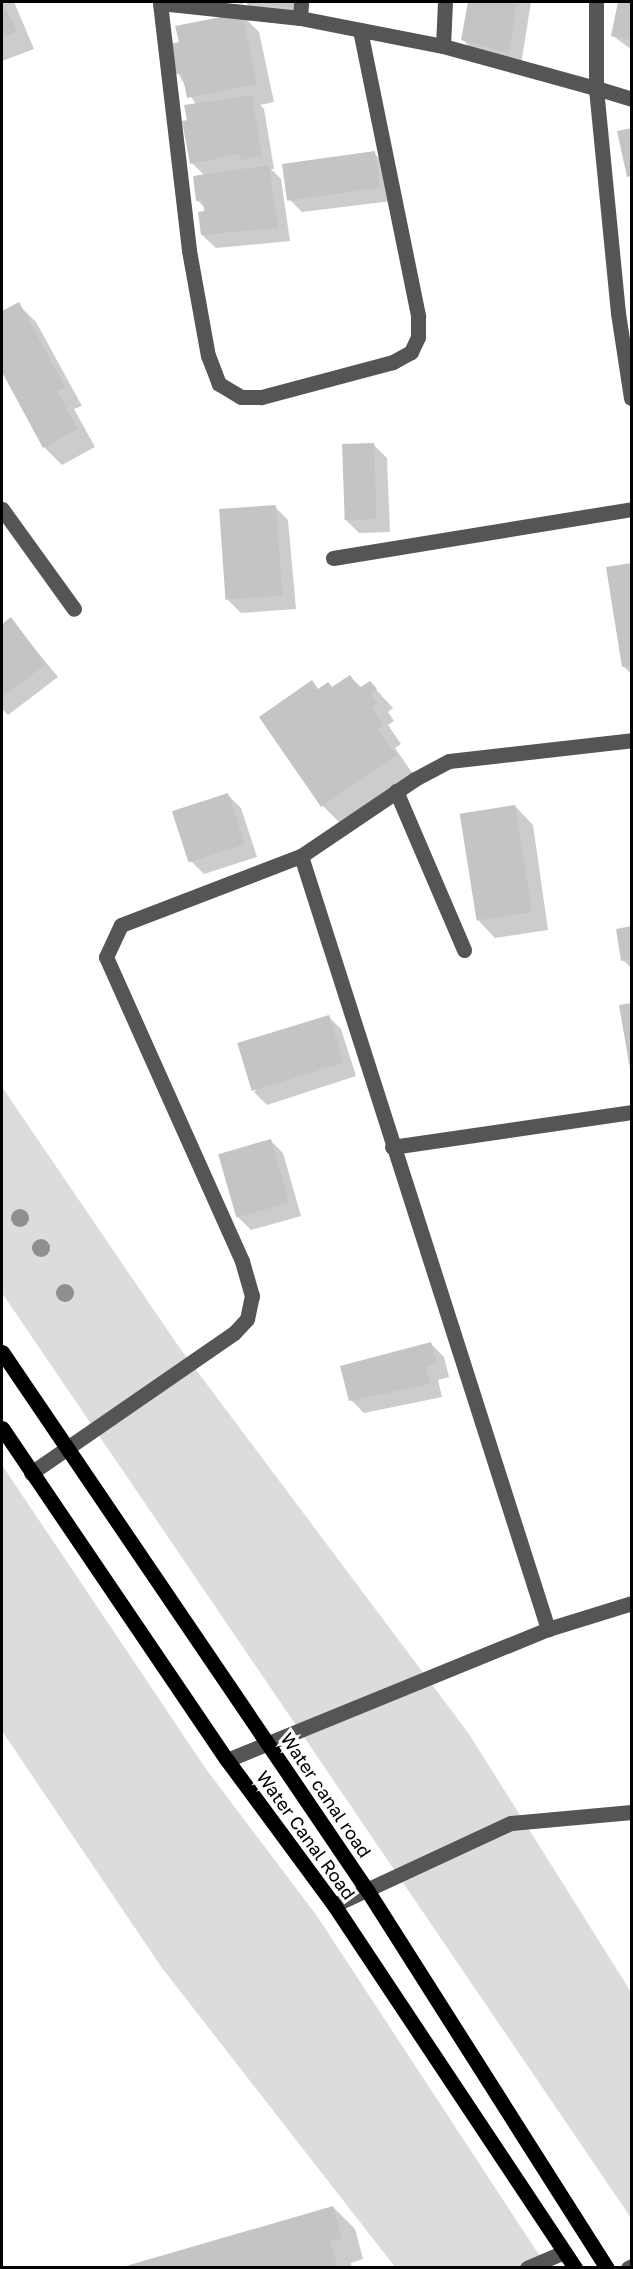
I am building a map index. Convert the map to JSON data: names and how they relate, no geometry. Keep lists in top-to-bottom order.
{
  "streets": {
    "main road": ["Water canal road", "Water Canal Road"]
  }
}
